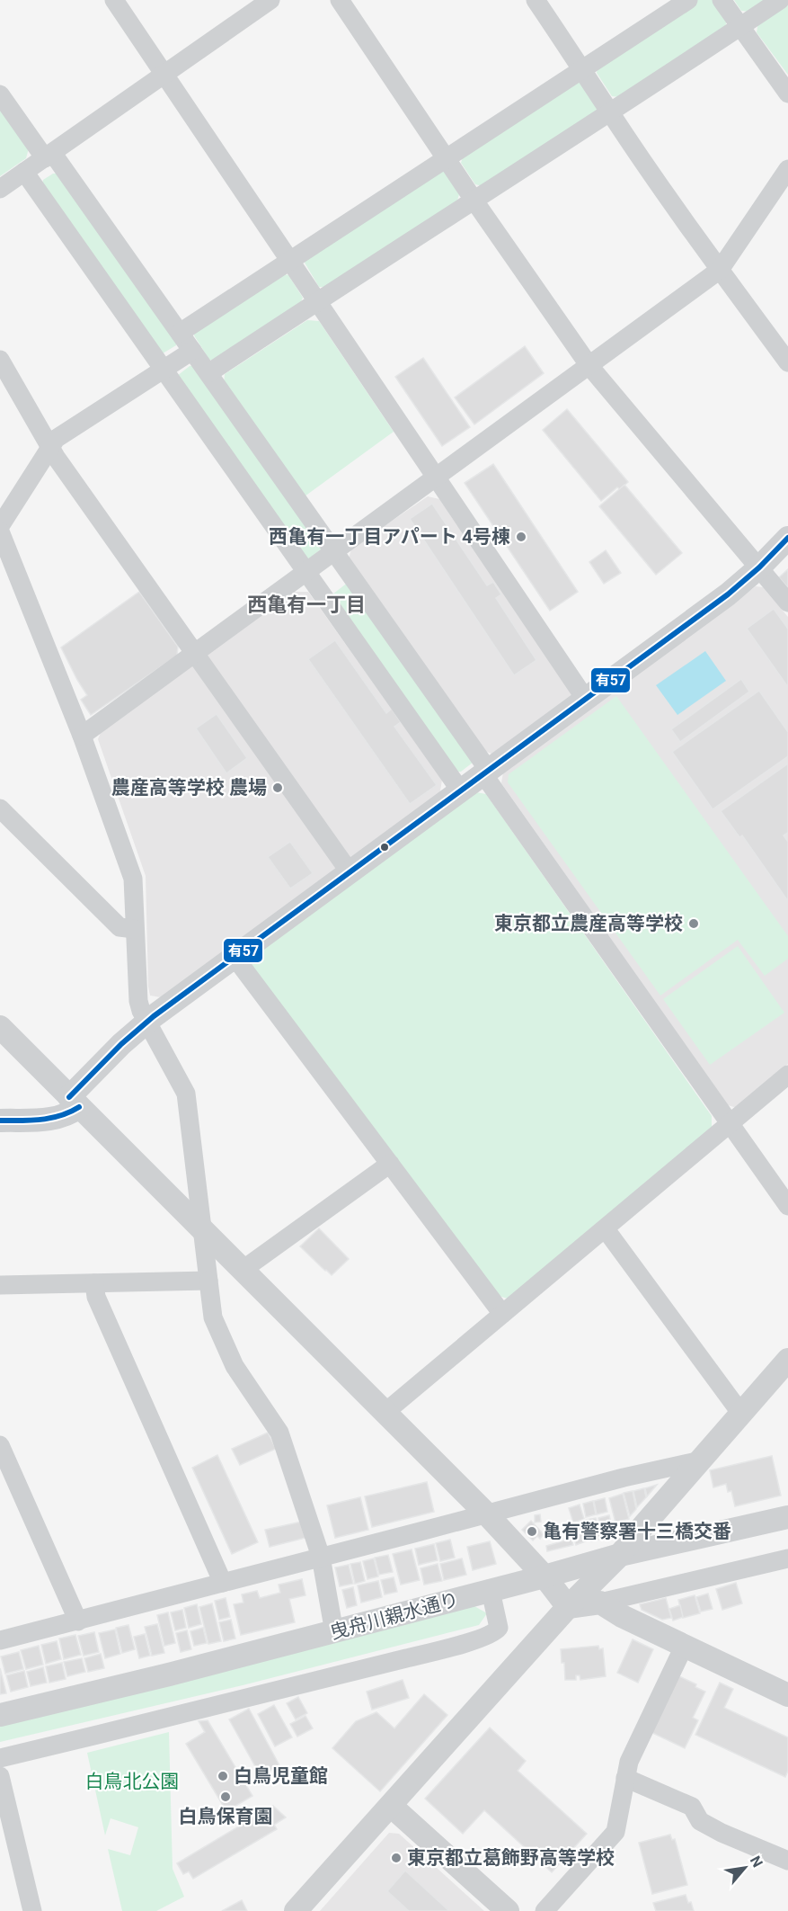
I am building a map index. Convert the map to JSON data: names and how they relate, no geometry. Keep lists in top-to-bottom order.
{
  "streets": {
    "street": ["曳舟川親水通り"]
  },
  "districts": ["西亀有一丁目"],
  "parks": ["白鳥北公園"],
  "places": [
    "西亀有一丁目アパート 4号棟",
    "農産高等学校 農場",
    "東京都立農産高等学校",
    "亀有警察署十三橋交番",
    "白鳥児童館",
    "白鳥保育園",
    "東京都立葛飾野高等学校"
  ],
  "lines": ["transit line 有57"],
  "north": "top right"
}
